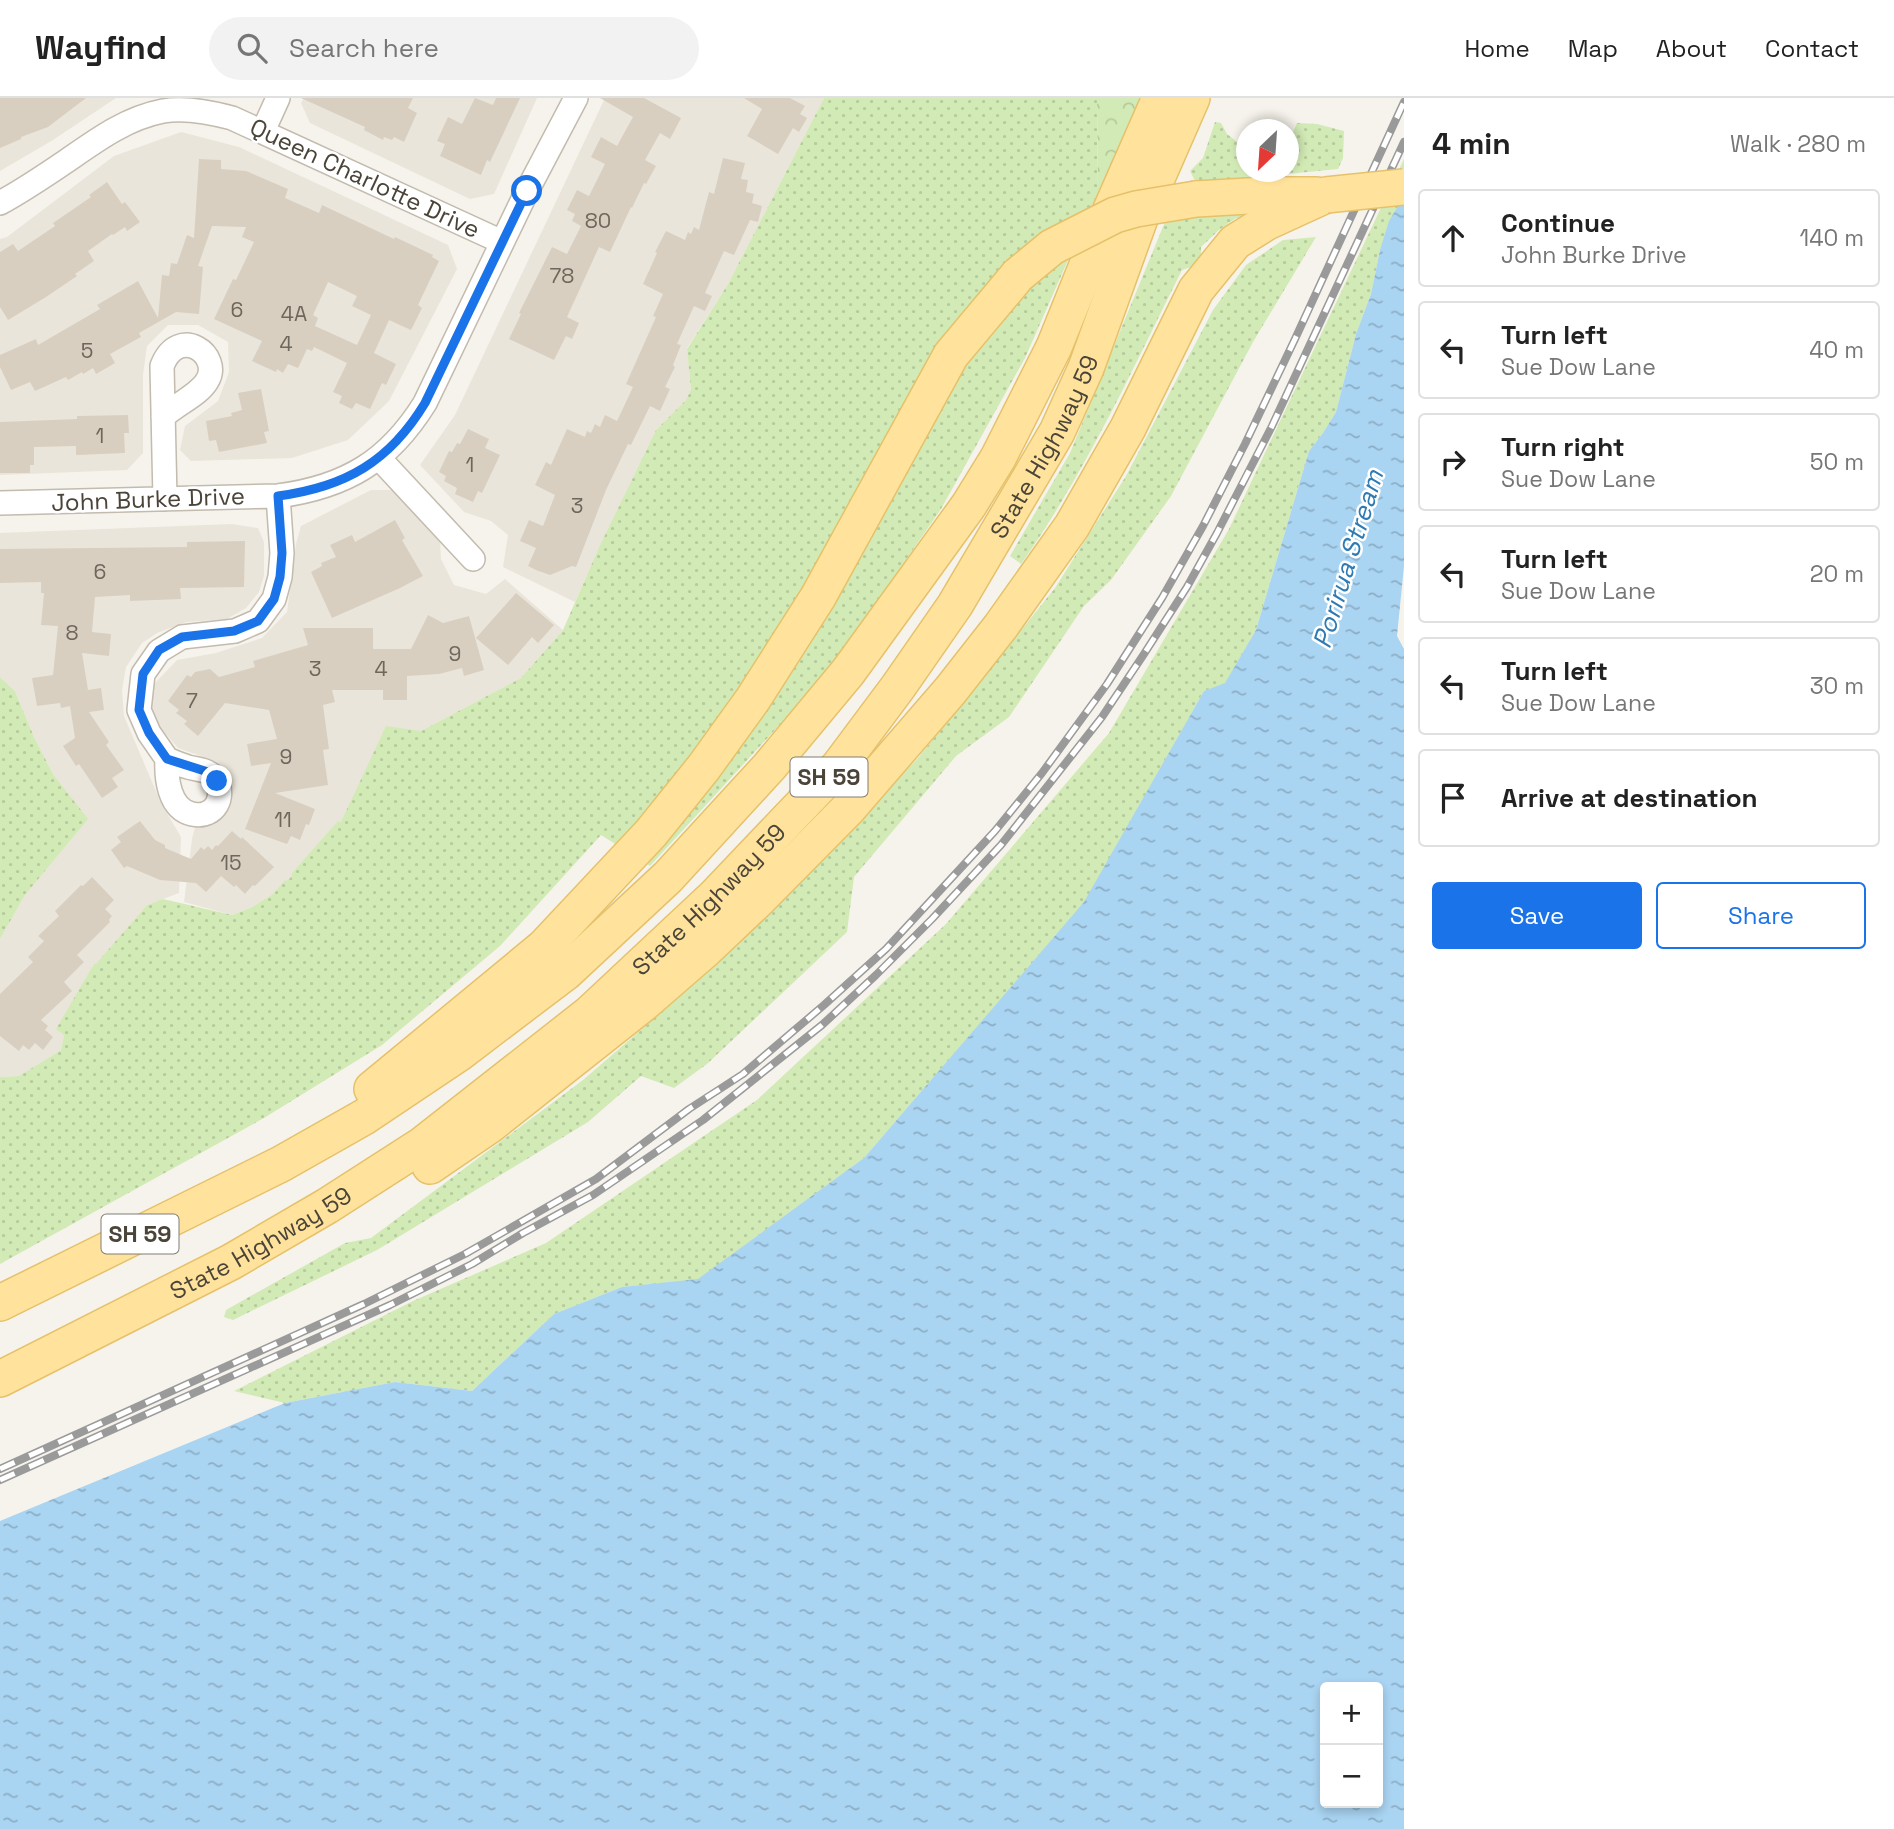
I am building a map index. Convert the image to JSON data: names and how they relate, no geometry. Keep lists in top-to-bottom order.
{
  "streets": {
    "main road": ["State Highway 59", "SH 59"],
    "street": ["Queen Charlotte Drive", "John Burke Drive"]
  },
  "crossings": [
    ["Queen Charlotte Drive", "John Burke Drive"]
  ],
  "water": ["Porirua Stream"],
  "house_numbers": [
    "80",
    "78",
    "6",
    "4A",
    "4",
    "5",
    "1",
    "1",
    "3",
    "6",
    "8",
    "9",
    "3",
    "4",
    "7",
    "9",
    "11",
    "15"
  ],
  "north": "bottom left",
  "page": {
    "header": "Wayfind",
    "search": "Search here",
    "nav": [
      "Home",
      "Map",
      "About",
      "Contact"
    ],
    "heading": ["4 min", "Walk · 280 m"],
    "list": [
      ["Continue", "John Burke Drive", "140 m"],
      ["Turn left", "Sue Dow Lane", "40 m"],
      ["Turn right", "Sue Dow Lane", "50 m"],
      ["Turn left", "Sue Dow Lane", "20 m"],
      ["Turn left", "Sue Dow Lane", "30 m"],
      "Arrive at destination"
    ],
    "buttons": ["Save", "Share"],
    "map_buttons": ["+", "−"]
  }
}
